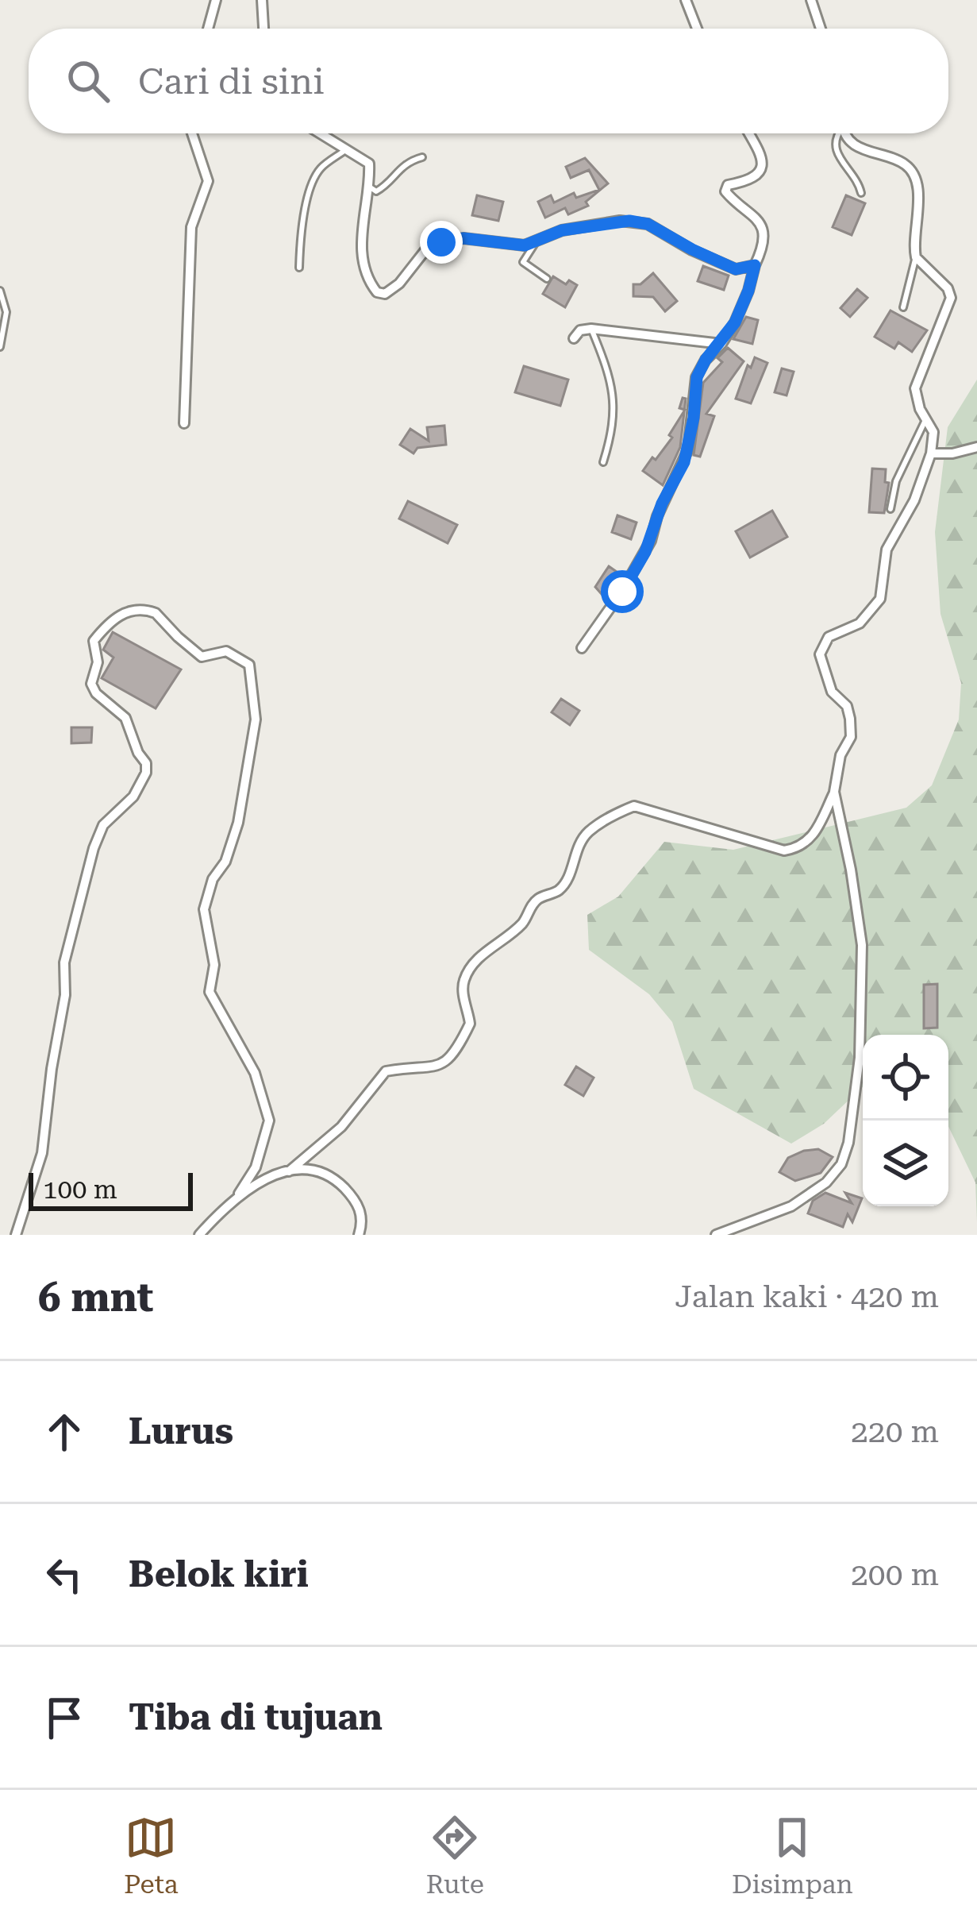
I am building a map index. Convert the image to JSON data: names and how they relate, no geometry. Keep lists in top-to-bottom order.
{
  "scale_bar": "100 m",
  "page": {
    "search": "Cari di sini",
    "scale": "100 m",
    "heading": ["6 mnt", "Jalan kaki · 420 m"],
    "list": [
      ["Lurus", "220 m"],
      ["Belok kiri", "200 m"],
      "Tiba di tujuan"
    ],
    "nav": ["Peta", "Rute", "Disimpan"]
  }
}
